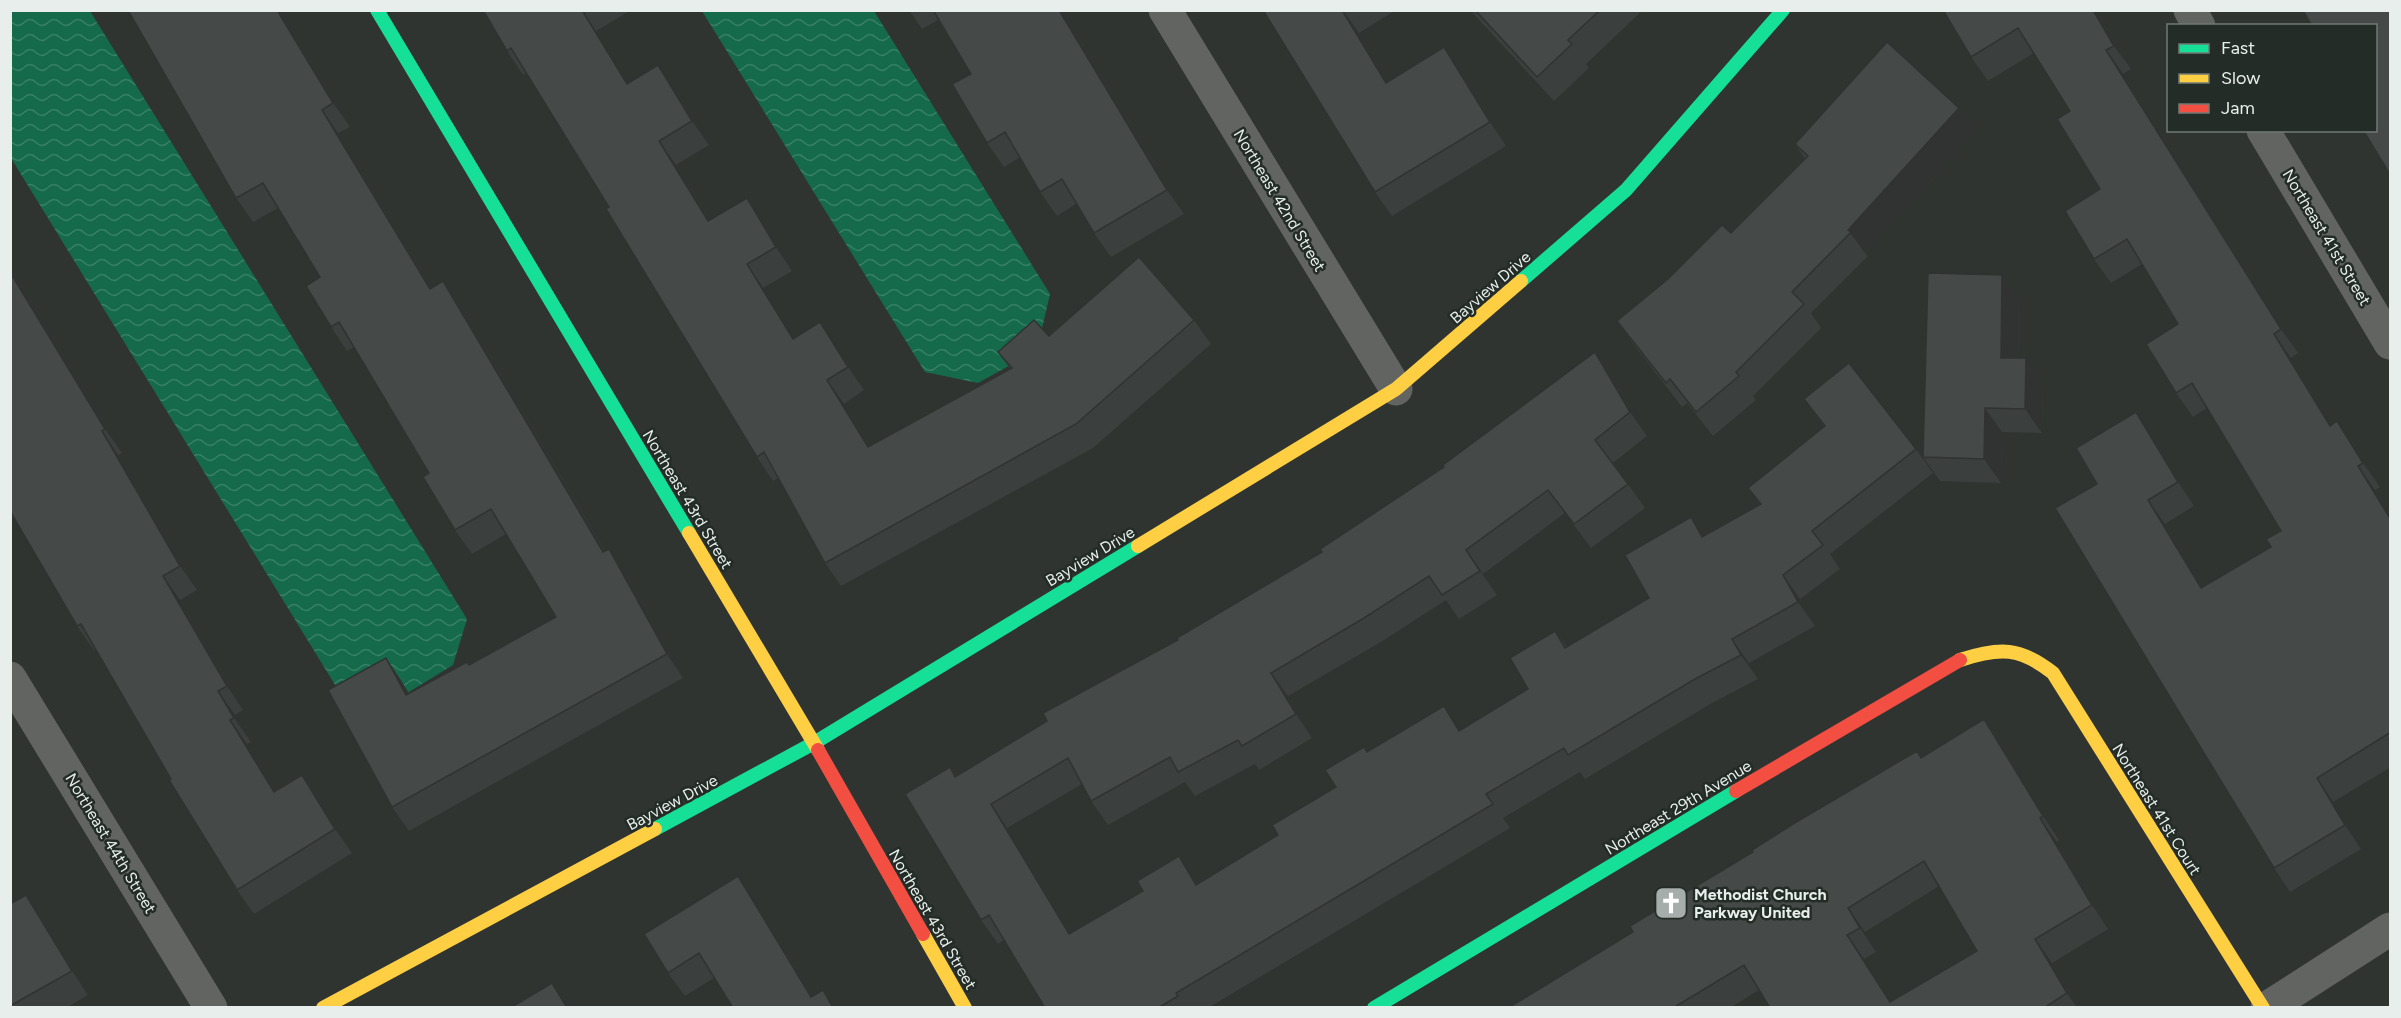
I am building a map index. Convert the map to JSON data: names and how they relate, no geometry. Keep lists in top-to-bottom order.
{
  "streets": {
    "street": [
      "Northeast 42nd Street",
      "Northeast 41st Street",
      "Bayview Drive",
      "Northeast 43rd Street",
      "Northeast 29th Avenue",
      "Northeast 41st Court",
      "Northeast 44th Street"
    ]
  },
  "crossings": [
    ["Northeast 42nd Street", "Bayview Drive"],
    ["Bayview Drive", "Northeast 43rd Street"],
    ["Northeast 29th Avenue", "Northeast 41st Court"]
  ],
  "places": {
    "church": ["Methodist Church Parkway United"]
  },
  "legend": ["Fast", "Slow", "Jam"]
}
